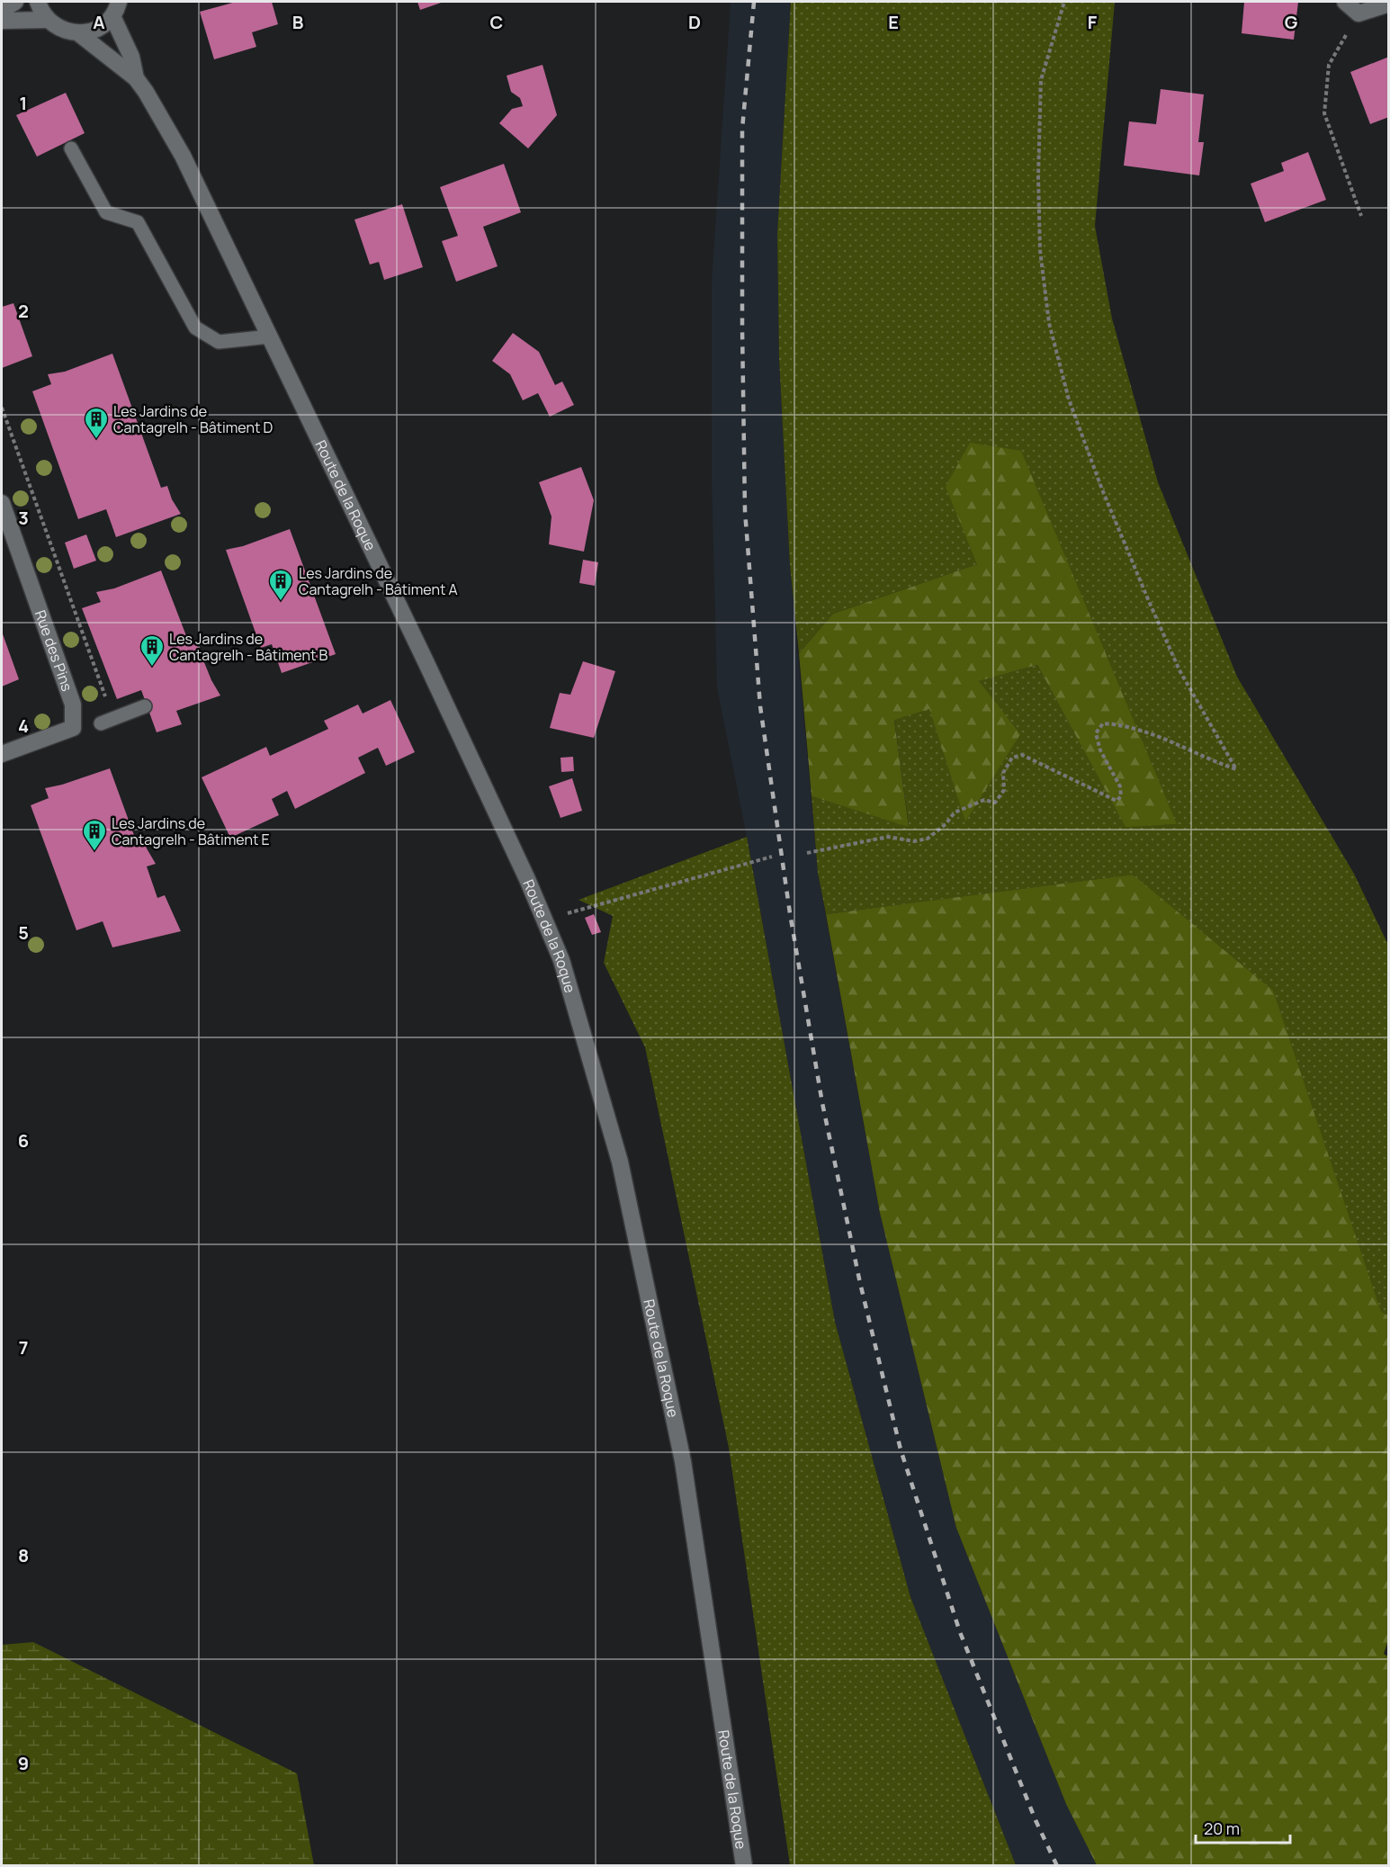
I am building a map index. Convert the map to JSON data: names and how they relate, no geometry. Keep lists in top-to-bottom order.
{
  "streets": {
    "street": ["Route de la Roque", "Rue des Pins"]
  },
  "places": {
    "building": [
      "Les Jardins de Cantagrelh - Bâtiment D",
      "Les Jardins de Cantagrelh - Bâtiment A",
      "Les Jardins de Cantagrelh - Bâtiment B",
      "Les Jardins de Cantagrelh - Bâtiment E"
    ]
  },
  "scale_bar": "20 m",
  "grid": {
    "columns": [
      "A",
      "B",
      "C",
      "D",
      "E",
      "F",
      "G"
    ],
    "rows": [
      "1",
      "2",
      "3",
      "4",
      "5",
      "6",
      "7",
      "8",
      "9"
    ]
  }
}
